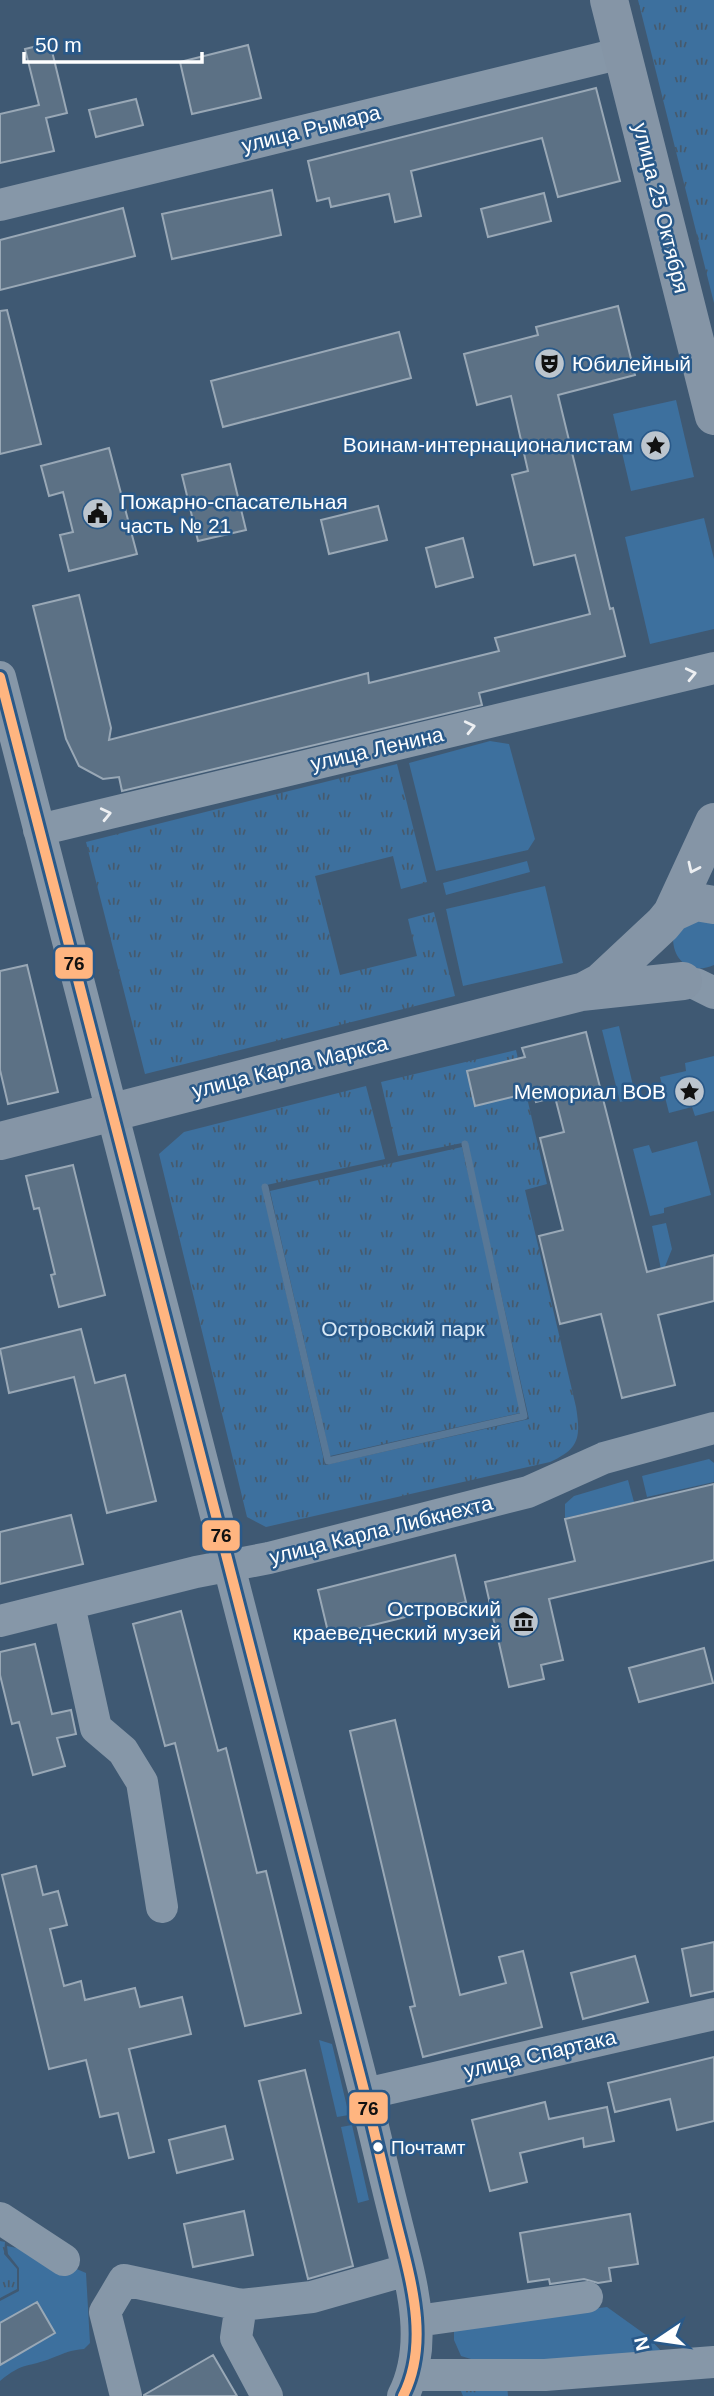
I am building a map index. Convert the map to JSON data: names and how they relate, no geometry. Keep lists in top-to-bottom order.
{
  "streets": {
    "main road": ["улица 25 Октября", "улица Карла Маркса"],
    "street": [
      "улица Рымара",
      "улица Ленина",
      "улица Карла Либкнехта",
      "улица Спартака"
    ]
  },
  "crossings": [
    ["улица Рымара", "улица 25 Октября"]
  ],
  "one_way": ["улица Ленина"],
  "parks": ["Островский парк"],
  "places": {
    "theatre": ["Юбилейный"],
    "place": ["Воинам-интернационалистам", "Мемориал ВОВ"],
    "public building": ["Пожарно-спасательная часть № 21"],
    "museum": ["Островский краеведческий музей"],
    "other": ["Почтамт"]
  },
  "lines": ["transit line 76"],
  "scale_bar": "50 m",
  "north": "left"
}
